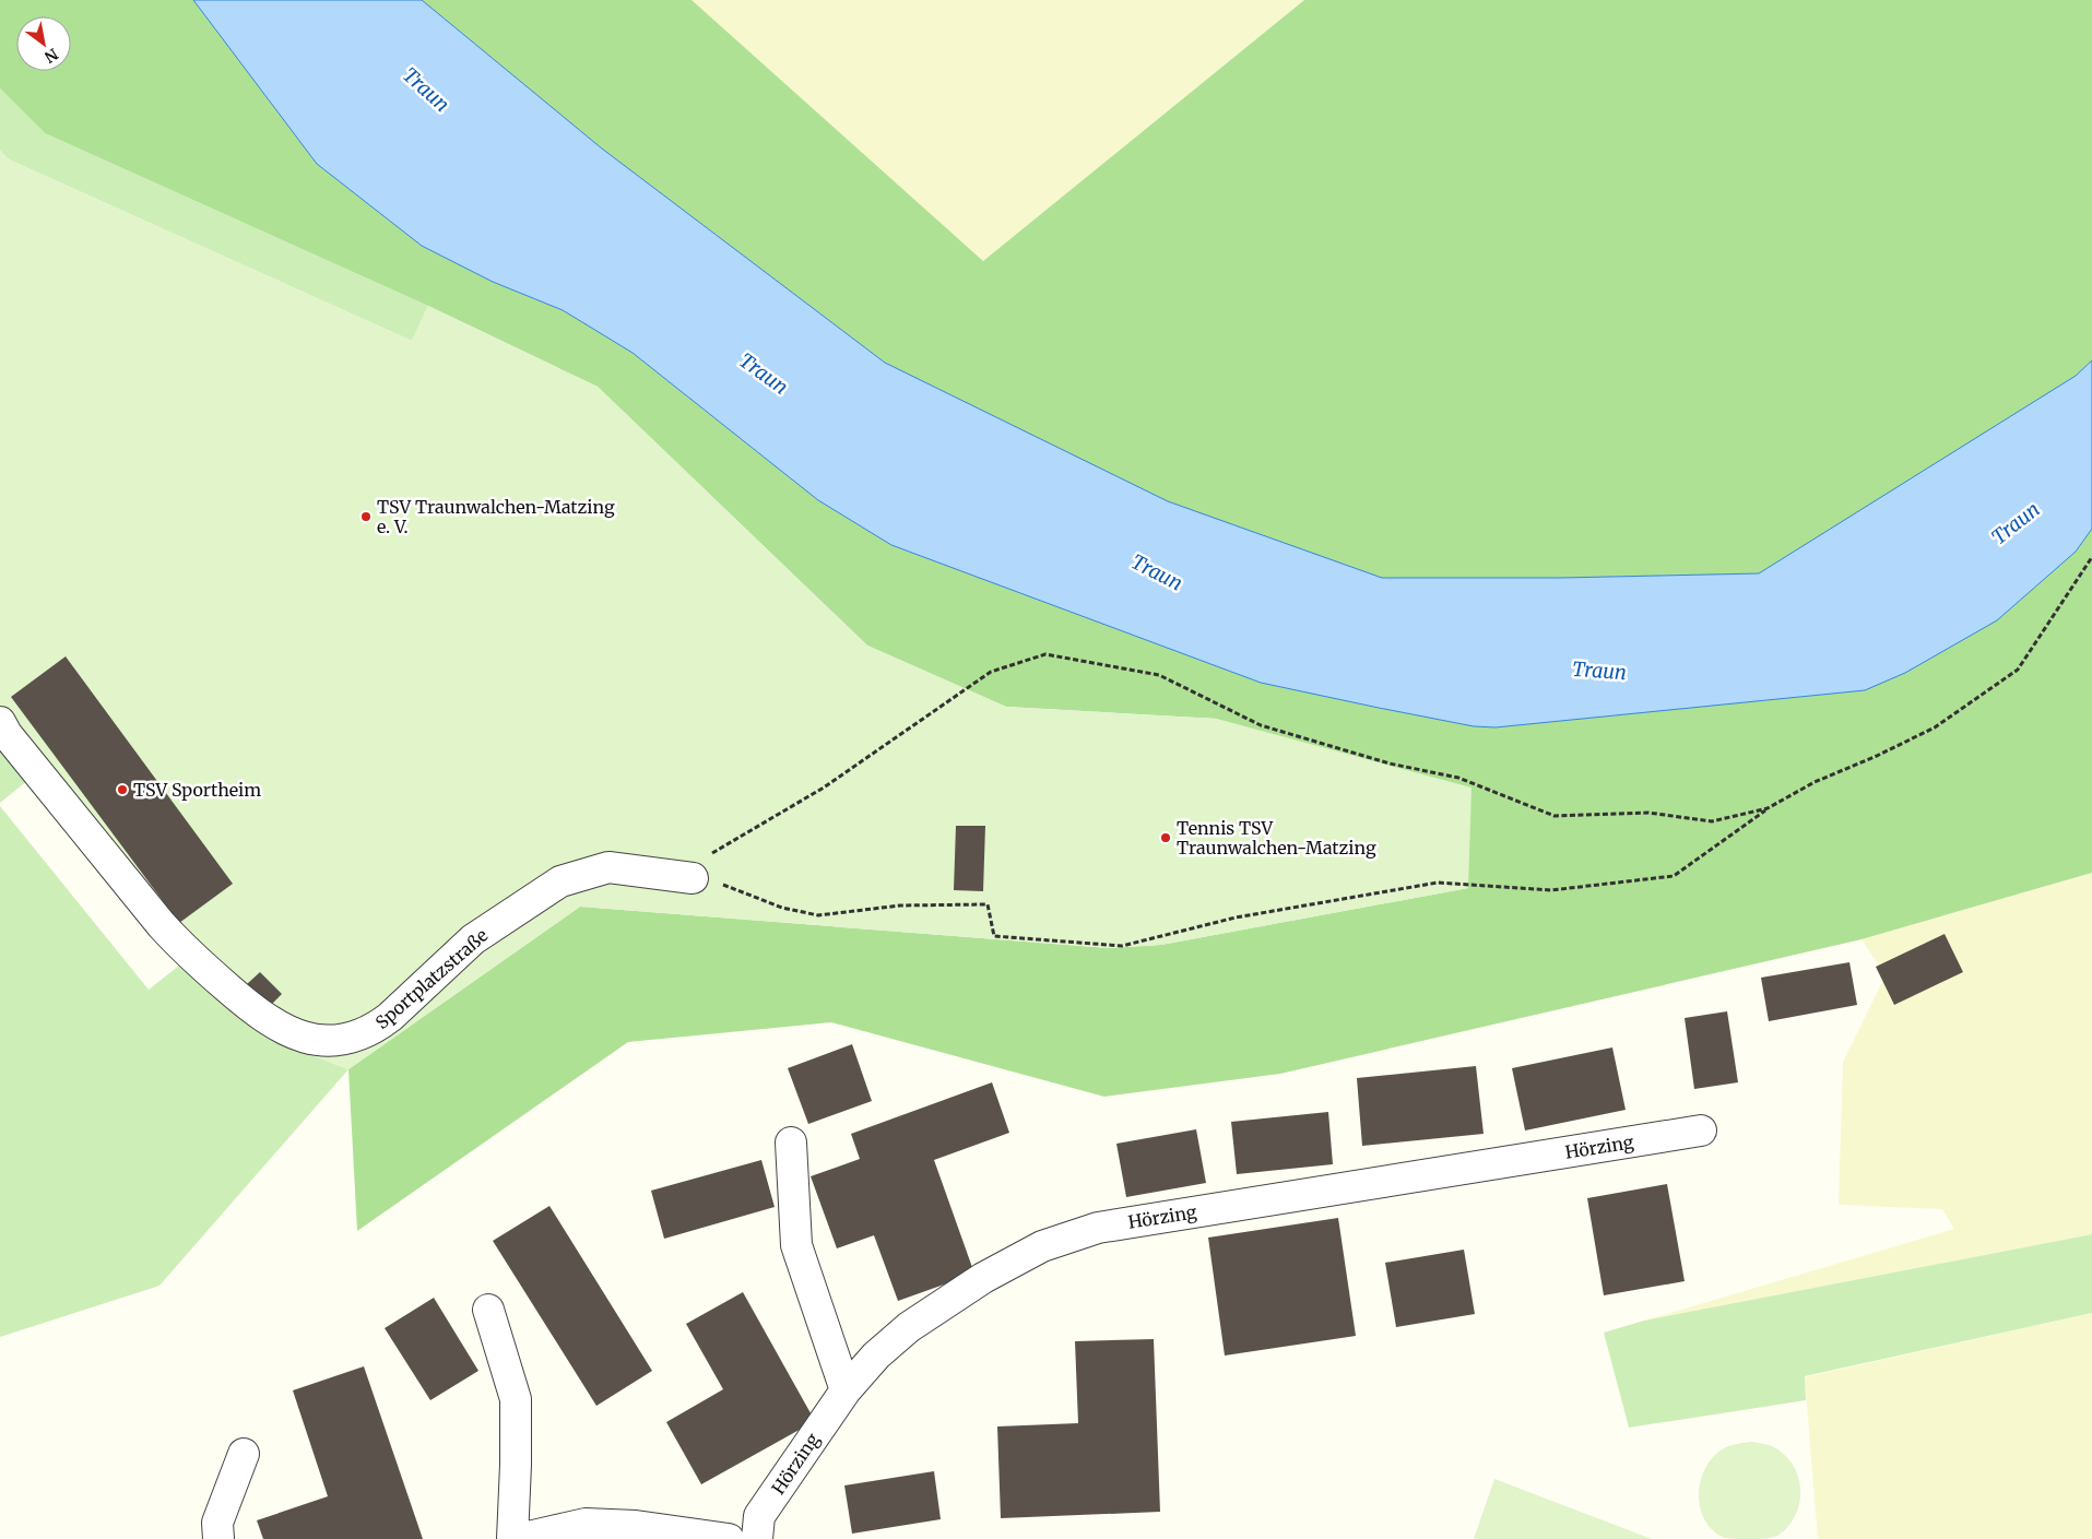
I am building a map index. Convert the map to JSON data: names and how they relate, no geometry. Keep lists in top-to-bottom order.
{
  "streets": {
    "street": ["Sportplatzstraße", "Hörzing"]
  },
  "water": ["Traun"],
  "places": ["TSV Traunwalchen-Matzing e. V.", "TSV Sportheim", "Tennis TSV Traunwalchen-Matzing"],
  "north": "bottom right"
}
